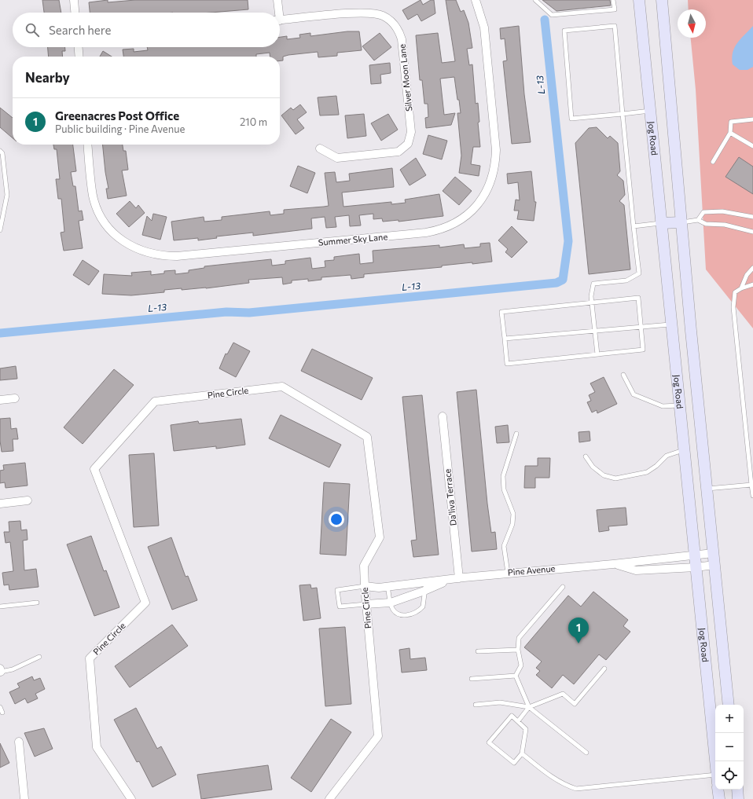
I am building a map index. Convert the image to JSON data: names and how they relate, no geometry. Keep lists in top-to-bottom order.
{
  "streets": {
    "main road": ["Jog Road"],
    "street": [
      "Silver Moon Lane",
      "Summer Sky Lane",
      "Pine Circle",
      "Da'liva Terrace",
      "Pine Avenue"
    ]
  },
  "crossings": [
    ["Jog Road", "Pine Avenue"],
    ["Pine Circle", "Pine Avenue"],
    ["Da'liva Terrace", "Pine Avenue"]
  ],
  "water": ["L-13"],
  "north": "bottom",
  "page": {
    "search": "Search here",
    "heading": "Nearby",
    "list": [
      {
        "mark": "1",
        "name": "Greenacres Post Office",
        "note": "Public building · Pine Avenue",
        "value": "210 m"
      }
    ],
    "pins": "1",
    "map_buttons": ["+", "−"]
  }
}
